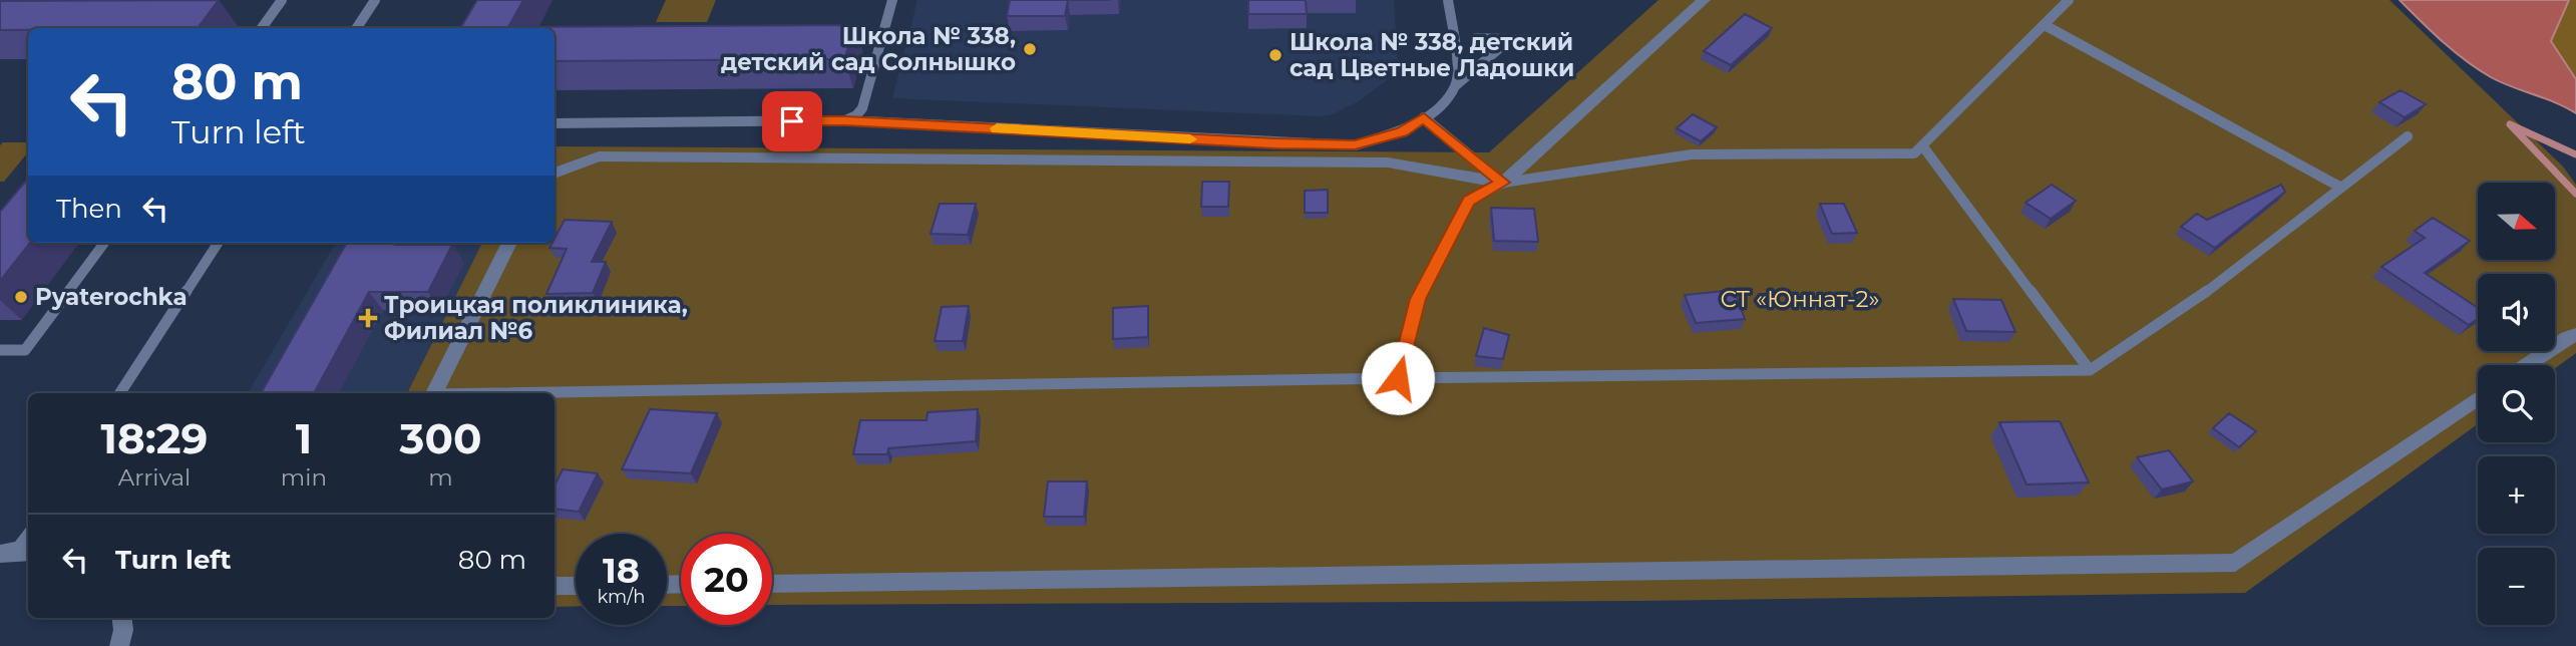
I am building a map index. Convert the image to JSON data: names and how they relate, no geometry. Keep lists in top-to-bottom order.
{
  "parks": ["СТ «Юннат-2»"],
  "places": {
    "other": ["Школа № 338, детский сад Солнышко", "Школа № 338, детский сад Цветные Ладошки", "Pyaterochka"],
    "health": ["Троицкая поликлиника, Филиал №6"]
  },
  "north": "right",
  "page": {
    "turn": ["80 m", "Turn left"],
    "then": "Then",
    "map_buttons": ["+", "−"],
    "eta": [
      "18:29",
      "Arrival",
      "1",
      "min",
      "300",
      "m"
    ],
    "list": [
      {
        "name": "Turn left",
        "value": "80 m"
      }
    ],
    "speed": "18 km/h",
    "limit": "20"
  }
}
